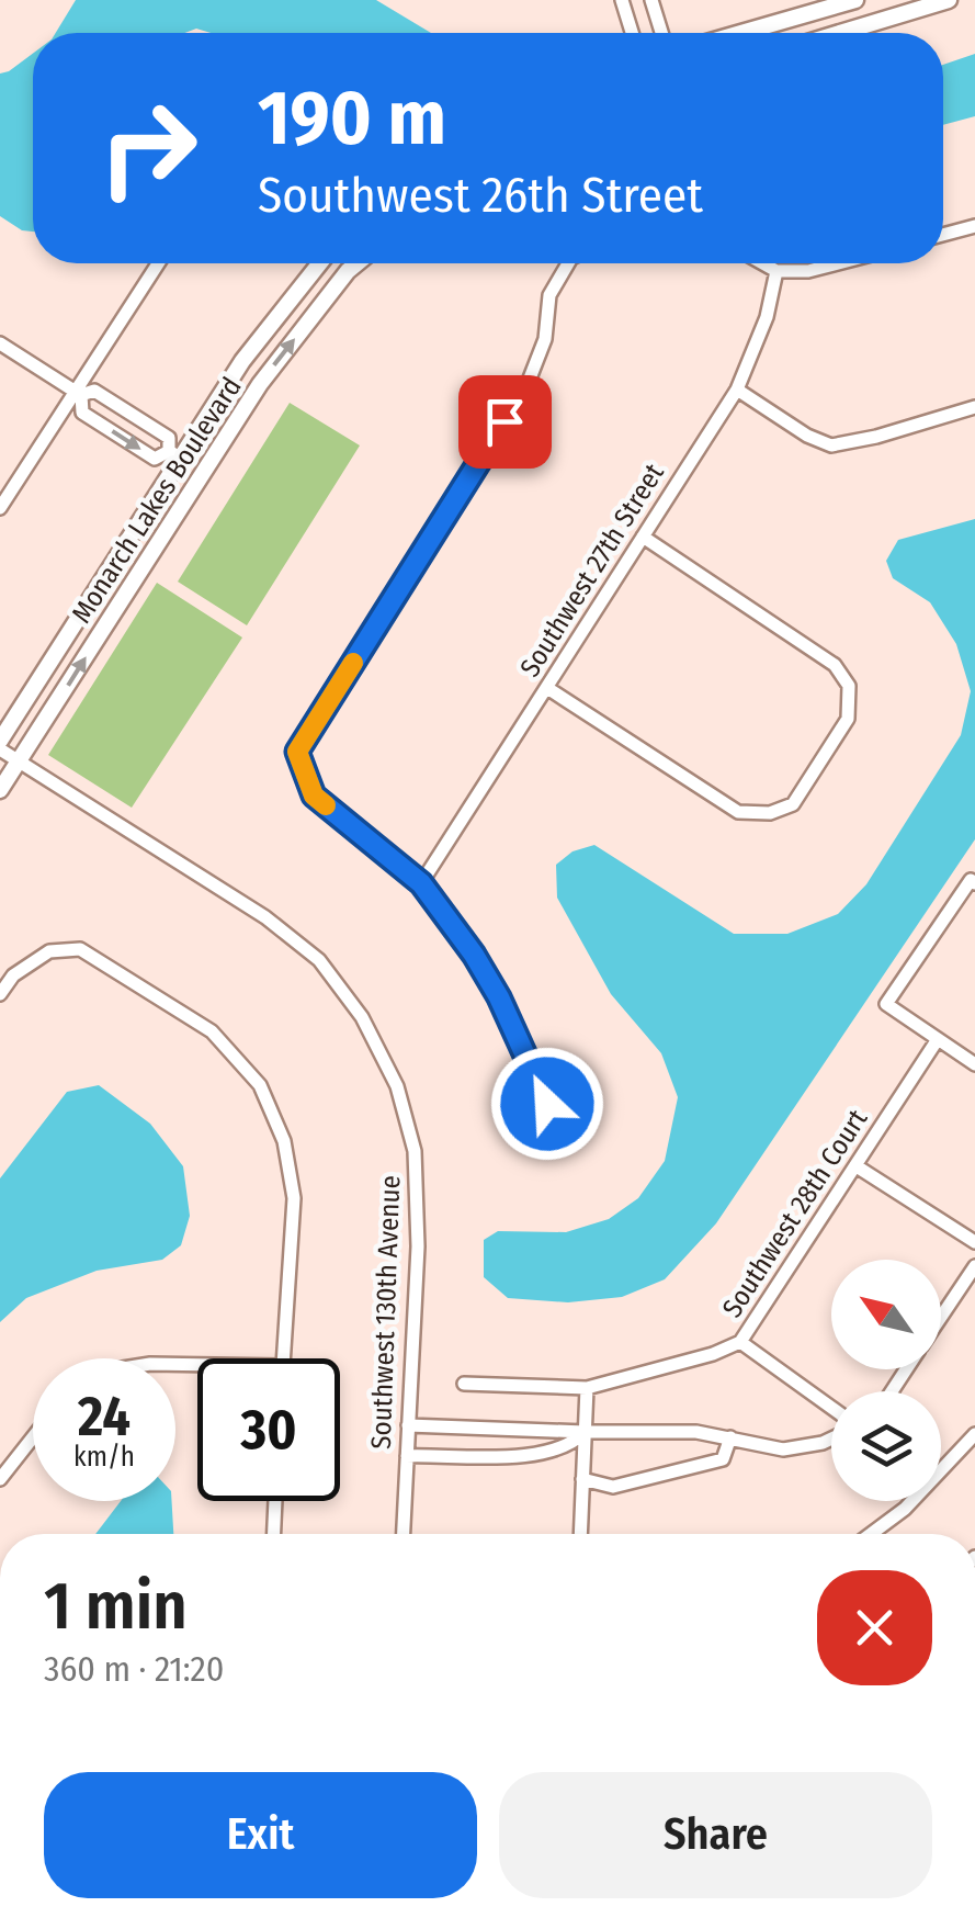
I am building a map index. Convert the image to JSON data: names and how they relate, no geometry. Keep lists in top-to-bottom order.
{
  "streets": {
    "street": [
      "Monarch Lakes Boulevard",
      "Southwest 27th Street",
      "Southwest 28th Court",
      "Southwest 130th Avenue"
    ]
  },
  "crossings": [
    ["Monarch Lakes Boulevard", "Southwest 130th Avenue"]
  ],
  "north": "top left",
  "page": {
    "turn": ["190 m", "Southwest 26th Street"],
    "speed": "24 km/h",
    "limit": "30",
    "heading": ["1 min", "360 m · 21:20"],
    "buttons": ["Exit", "Share"]
  }
}
